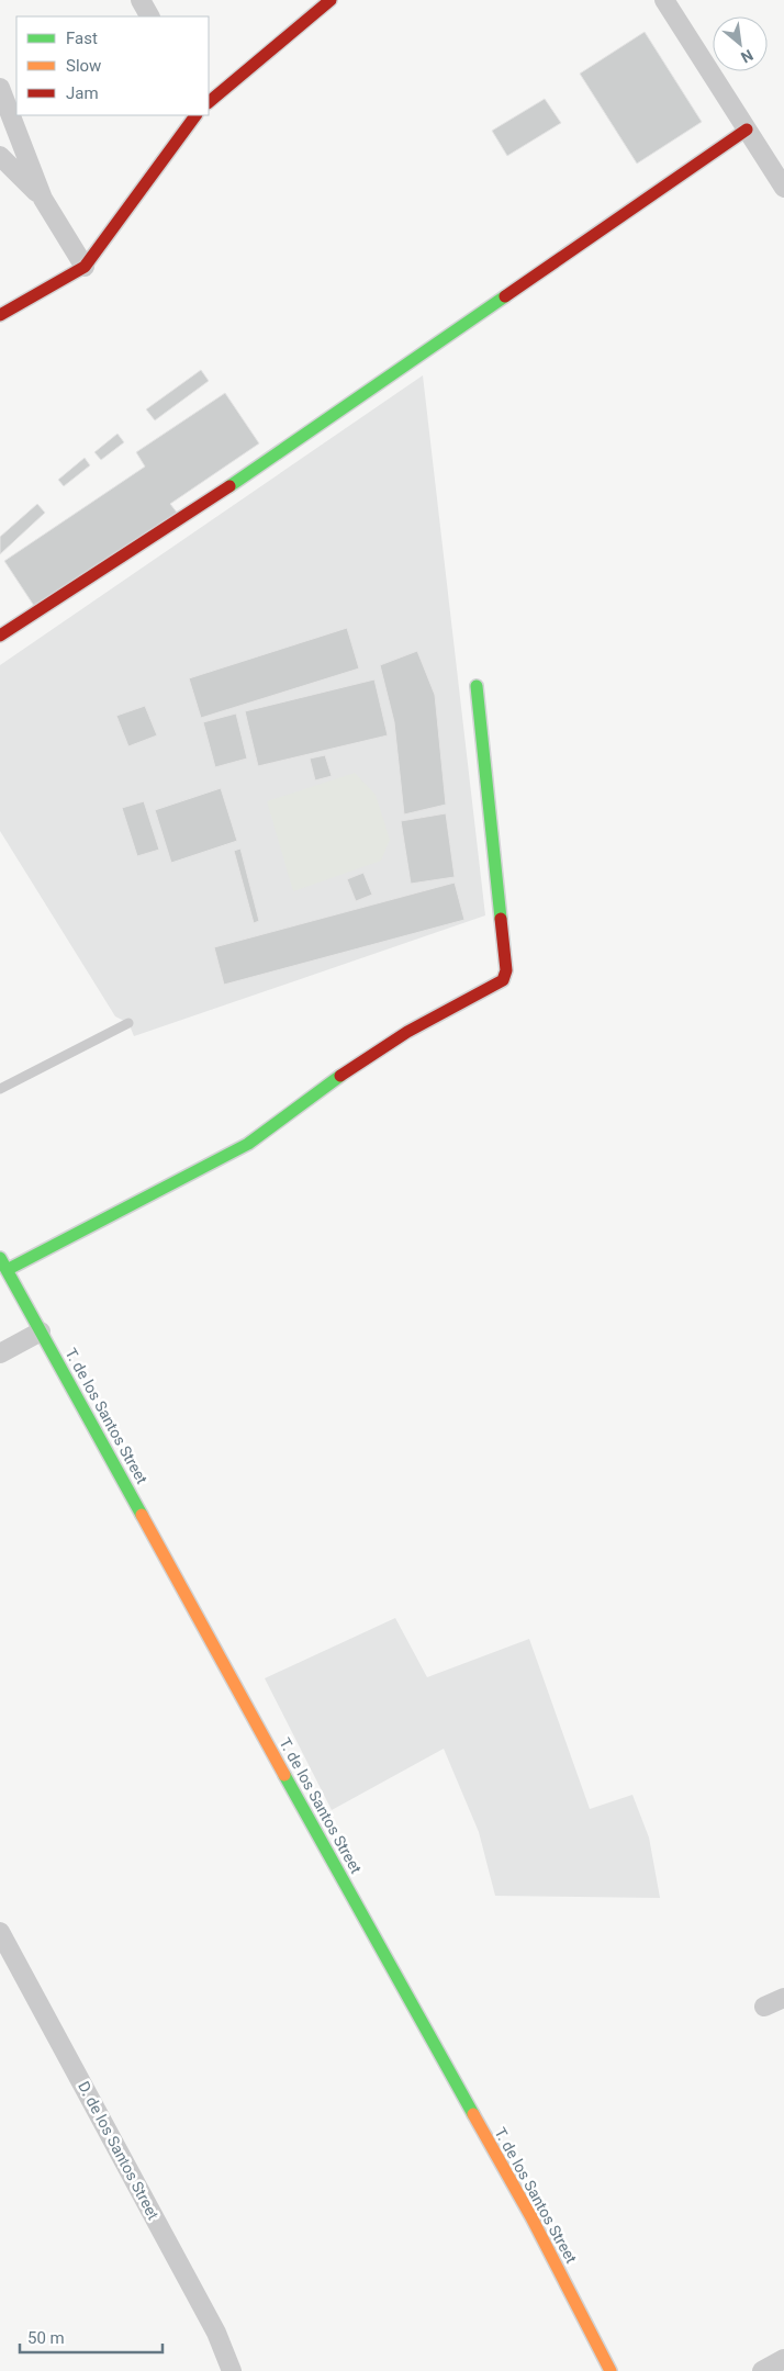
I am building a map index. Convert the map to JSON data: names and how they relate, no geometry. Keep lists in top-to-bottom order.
{
  "streets": {
    "street": ["T. de los Santos Street", "D. de los Santos Street"]
  },
  "legend": ["Fast", "Slow", "Jam"],
  "scale_bar": "50 m",
  "north": "bottom right"
}
